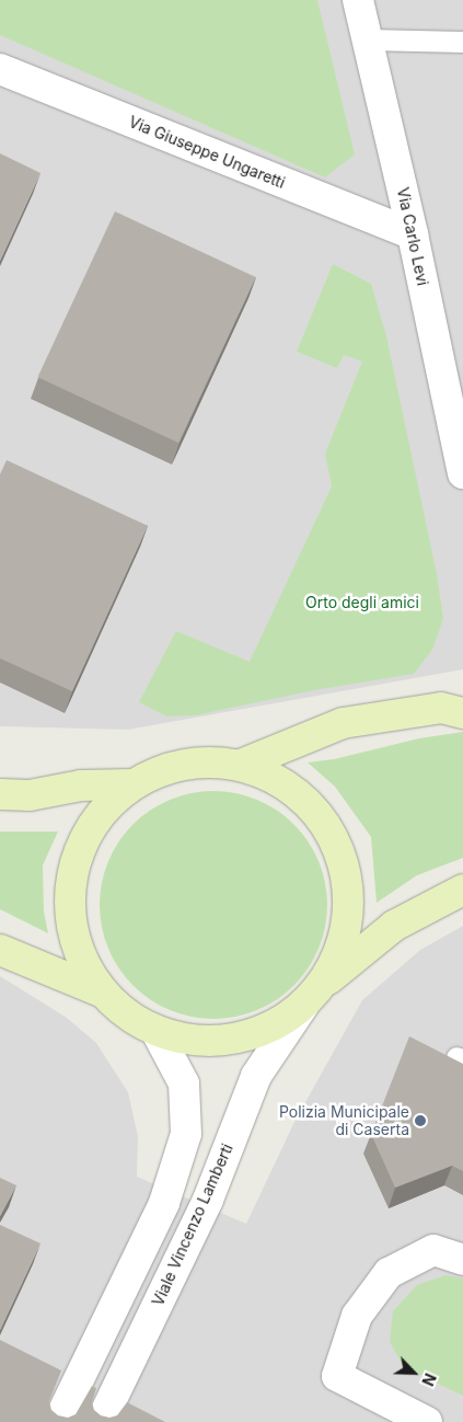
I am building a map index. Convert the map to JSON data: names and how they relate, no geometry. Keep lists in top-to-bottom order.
{
  "streets": {
    "street": ["Via Giuseppe Ungaretti", "Via Carlo Levi", "Viale Vincenzo Lamberti"]
  },
  "crossings": [
    ["Via Giuseppe Ungaretti", "Via Carlo Levi"]
  ],
  "parks": ["Orto degli amici"],
  "places": ["Polizia Municipale di Caserta"],
  "north": "bottom right"
}
